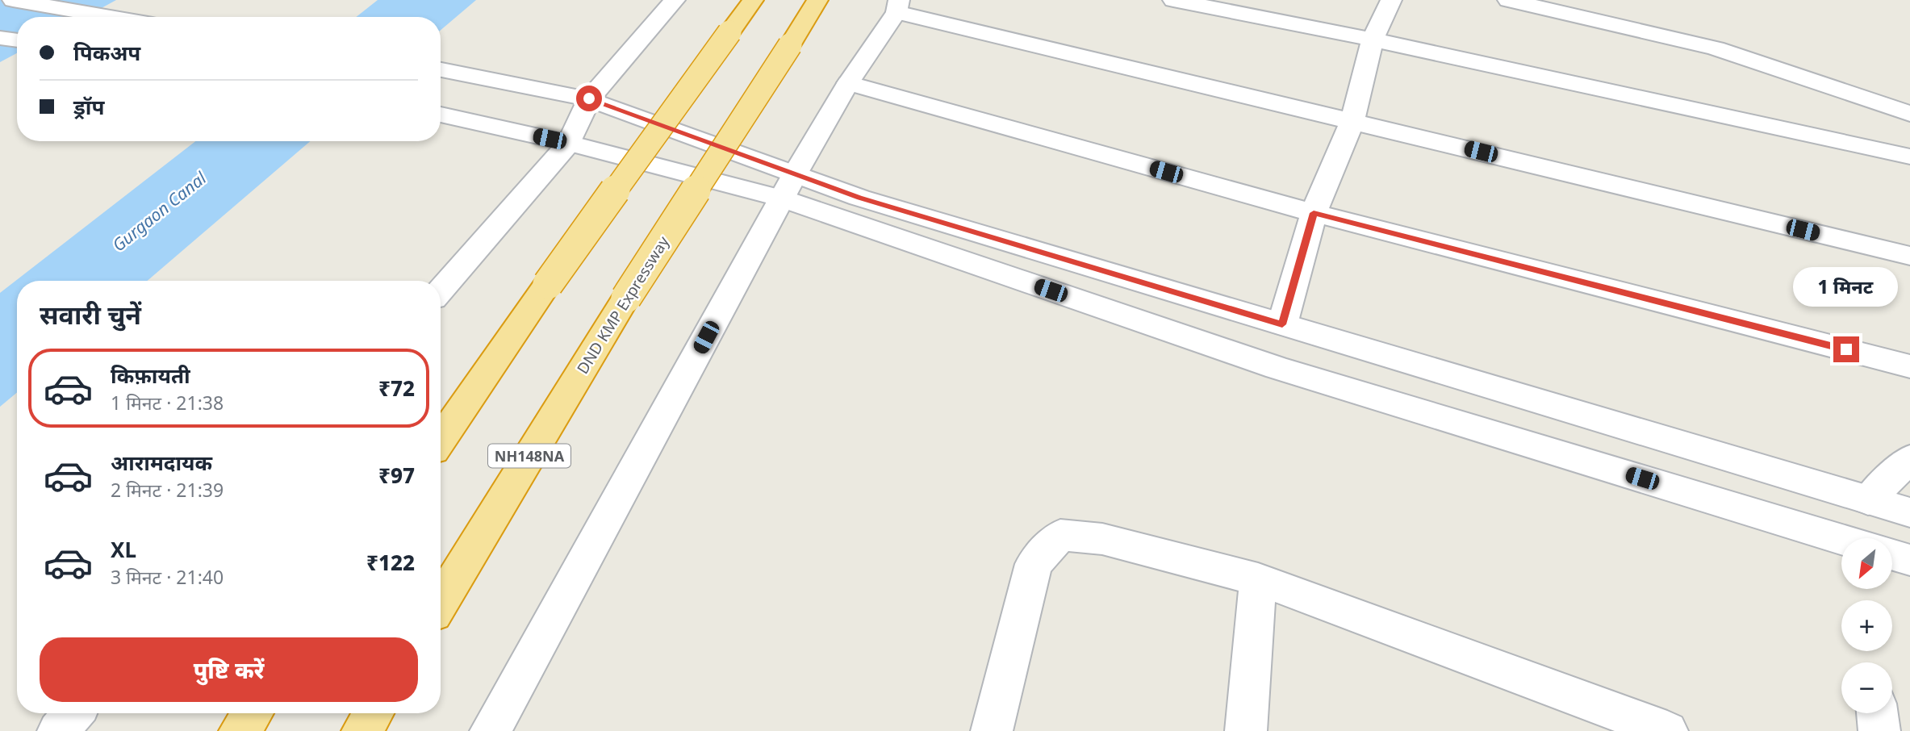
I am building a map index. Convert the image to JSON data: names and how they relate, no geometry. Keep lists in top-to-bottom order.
{
  "streets": {
    "highway": ["DND KMP Expressway", "NH148NA"]
  },
  "water": ["Gurgaon Canal"],
  "north": "bottom left",
  "page": {
    "banner": ["पिकअप", "ड्रॉप"],
    "bubble": "1 मिनट",
    "heading": "सवारी चुनें",
    "list": [
      {
        "name": "किफ़ायती",
        "note": "1 मिनट · 21:38",
        "value": "₹72"
      },
      {
        "name": "आरामदायक",
        "note": "2 मिनट · 21:39",
        "value": "₹97"
      },
      {
        "name": "XL",
        "note": "3 मिनट · 21:40",
        "value": "₹122"
      }
    ],
    "map_buttons": ["+", "−"],
    "buttons": "पुष्टि करें"
  }
}
